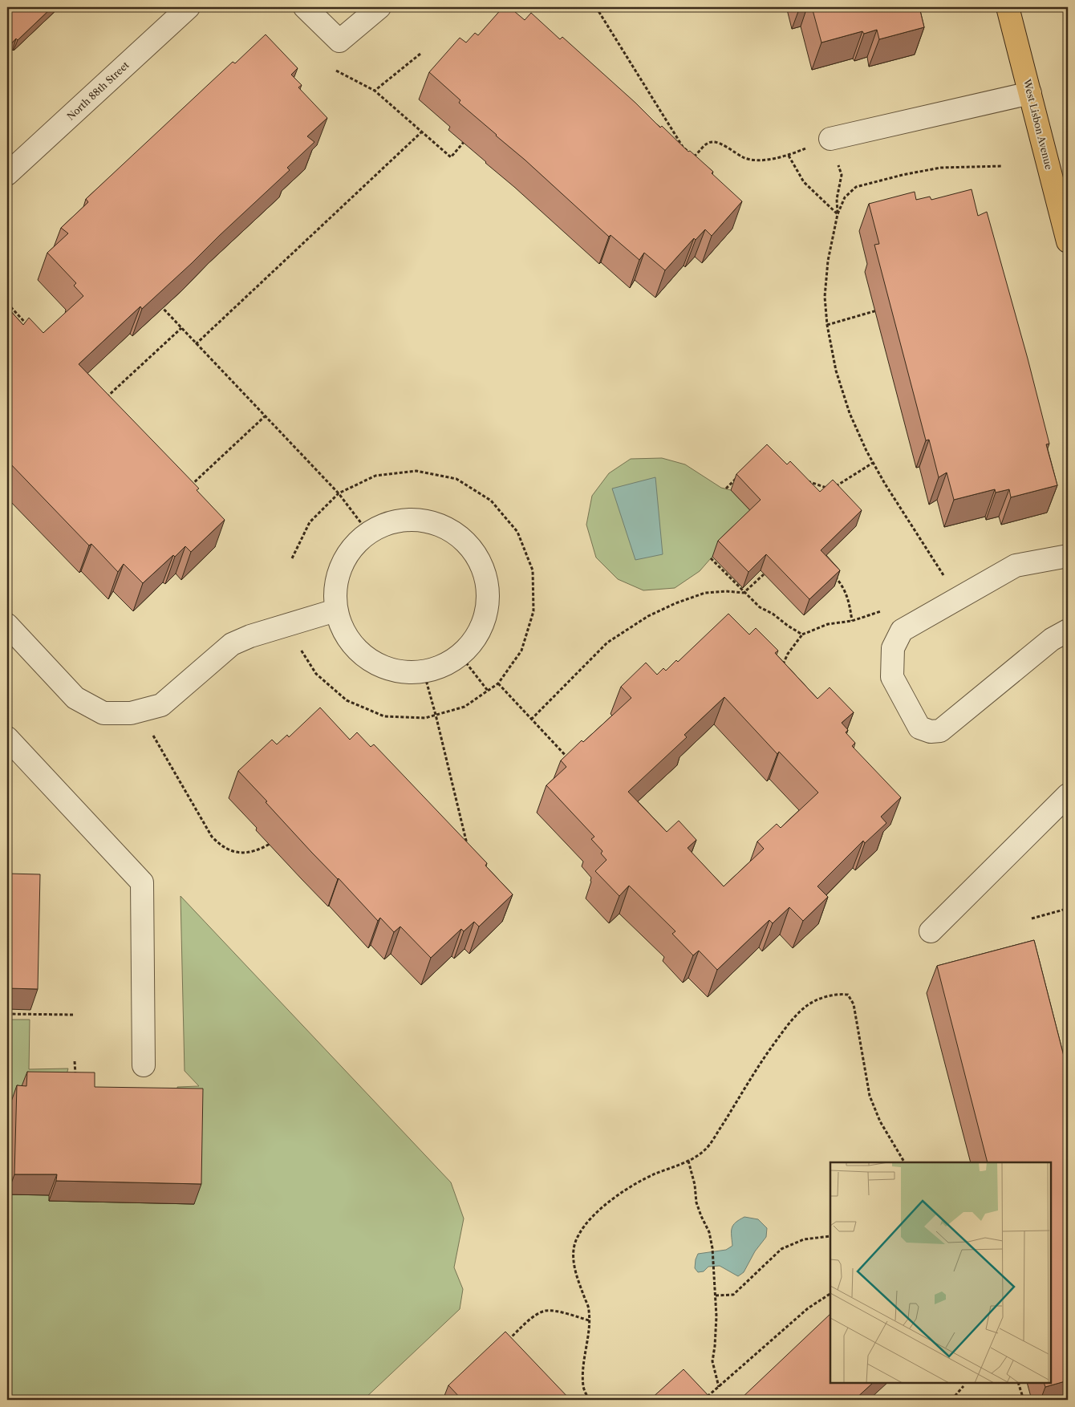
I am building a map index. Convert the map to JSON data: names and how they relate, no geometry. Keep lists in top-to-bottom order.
{
  "streets": {
    "main road": ["West Lisbon Avenue"],
    "street": ["North 88th Street"]
  }
}
